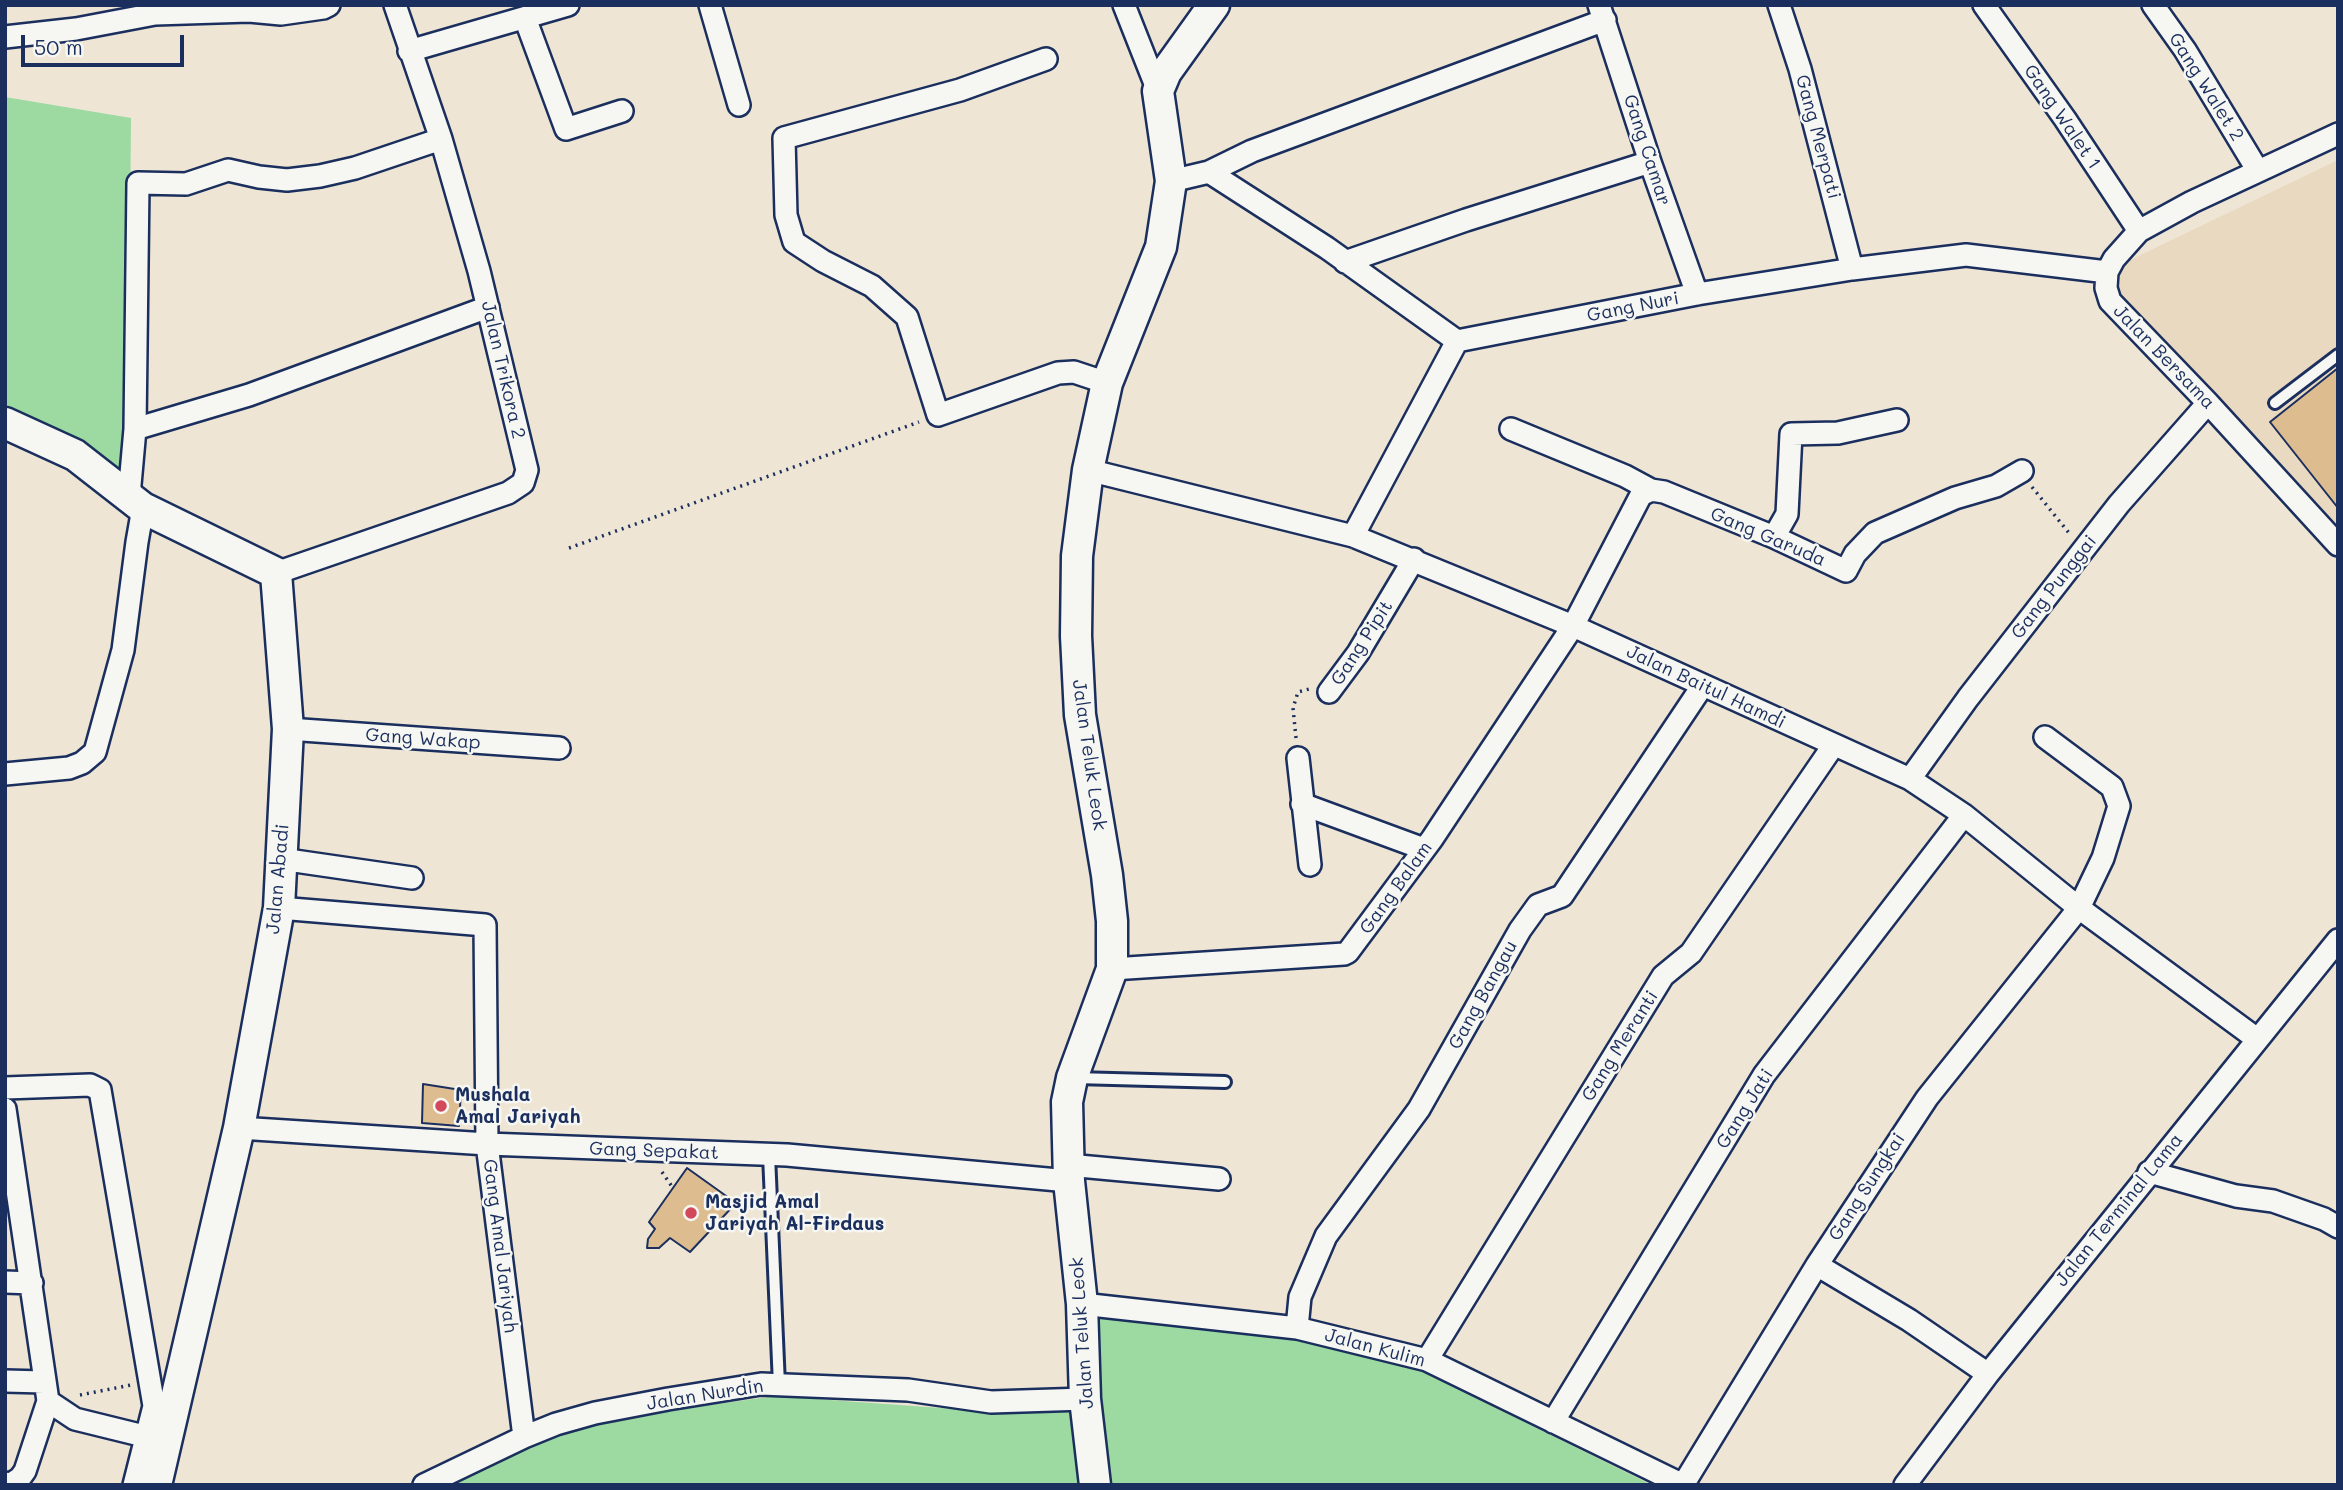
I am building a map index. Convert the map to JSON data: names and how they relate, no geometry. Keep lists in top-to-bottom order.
{
  "streets": {
    "street": [
      "Gang Walet 2",
      "Gang Walet 1",
      "Gang Merpati",
      "Gang Camar",
      "Gang Nuri",
      "Jalan Bersama",
      "Jalan Trikora 2",
      "Gang Garuda",
      "Gang Punggai",
      "Gang Pipit",
      "Jalan Baitul Hamdi",
      "Gang Wakap",
      "Jalan Teluk Leok",
      "Jalan Abadi",
      "Gang Balam",
      "Gang Bangau",
      "Gang Meranti",
      "Gang Jati",
      "Gang Sepakat",
      "Gang Sungkai",
      "Jalan Terminal Lama",
      "Gang Amal Jariyah",
      "Jalan Kulim",
      "Jalan Nurdin"
    ]
  },
  "crossings": [
    ["Gang Merpati", "Gang Nuri"],
    ["Gang Camar", "Gang Nuri"],
    ["Gang Nuri", "Jalan Bersama"],
    ["Jalan Bersama", "Gang Punggai"],
    ["Jalan Trikora 2", "Jalan Abadi"],
    ["Gang Punggai", "Jalan Baitul Hamdi"],
    ["Gang Pipit", "Jalan Baitul Hamdi"],
    ["Jalan Baitul Hamdi", "Jalan Teluk Leok"],
    ["Jalan Baitul Hamdi", "Gang Balam"],
    ["Jalan Baitul Hamdi", "Gang Bangau"],
    ["Jalan Baitul Hamdi", "Gang Meranti"],
    ["Jalan Baitul Hamdi", "Gang Jati"],
    ["Jalan Baitul Hamdi", "Gang Sungkai"],
    ["Jalan Baitul Hamdi", "Jalan Terminal Lama"],
    ["Gang Wakap", "Jalan Abadi"],
    ["Jalan Teluk Leok", "Gang Balam"],
    ["Jalan Teluk Leok", "Gang Sepakat"],
    ["Jalan Teluk Leok", "Jalan Kulim"],
    ["Jalan Teluk Leok", "Jalan Nurdin"],
    ["Jalan Abadi", "Gang Sepakat"],
    ["Jalan Abadi", "Gang Amal Jariyah"],
    ["Gang Bangau", "Jalan Kulim"],
    ["Gang Meranti", "Jalan Kulim"],
    ["Gang Jati", "Jalan Kulim"],
    ["Gang Sepakat", "Gang Amal Jariyah"],
    ["Gang Sungkai", "Jalan Kulim"],
    ["Gang Amal Jariyah", "Jalan Nurdin"]
  ],
  "places": ["Mushala Amal Jariyah", "Masjid Amal Jariyah Al-Firdaus"],
  "scale_bar": "50 m"
}
